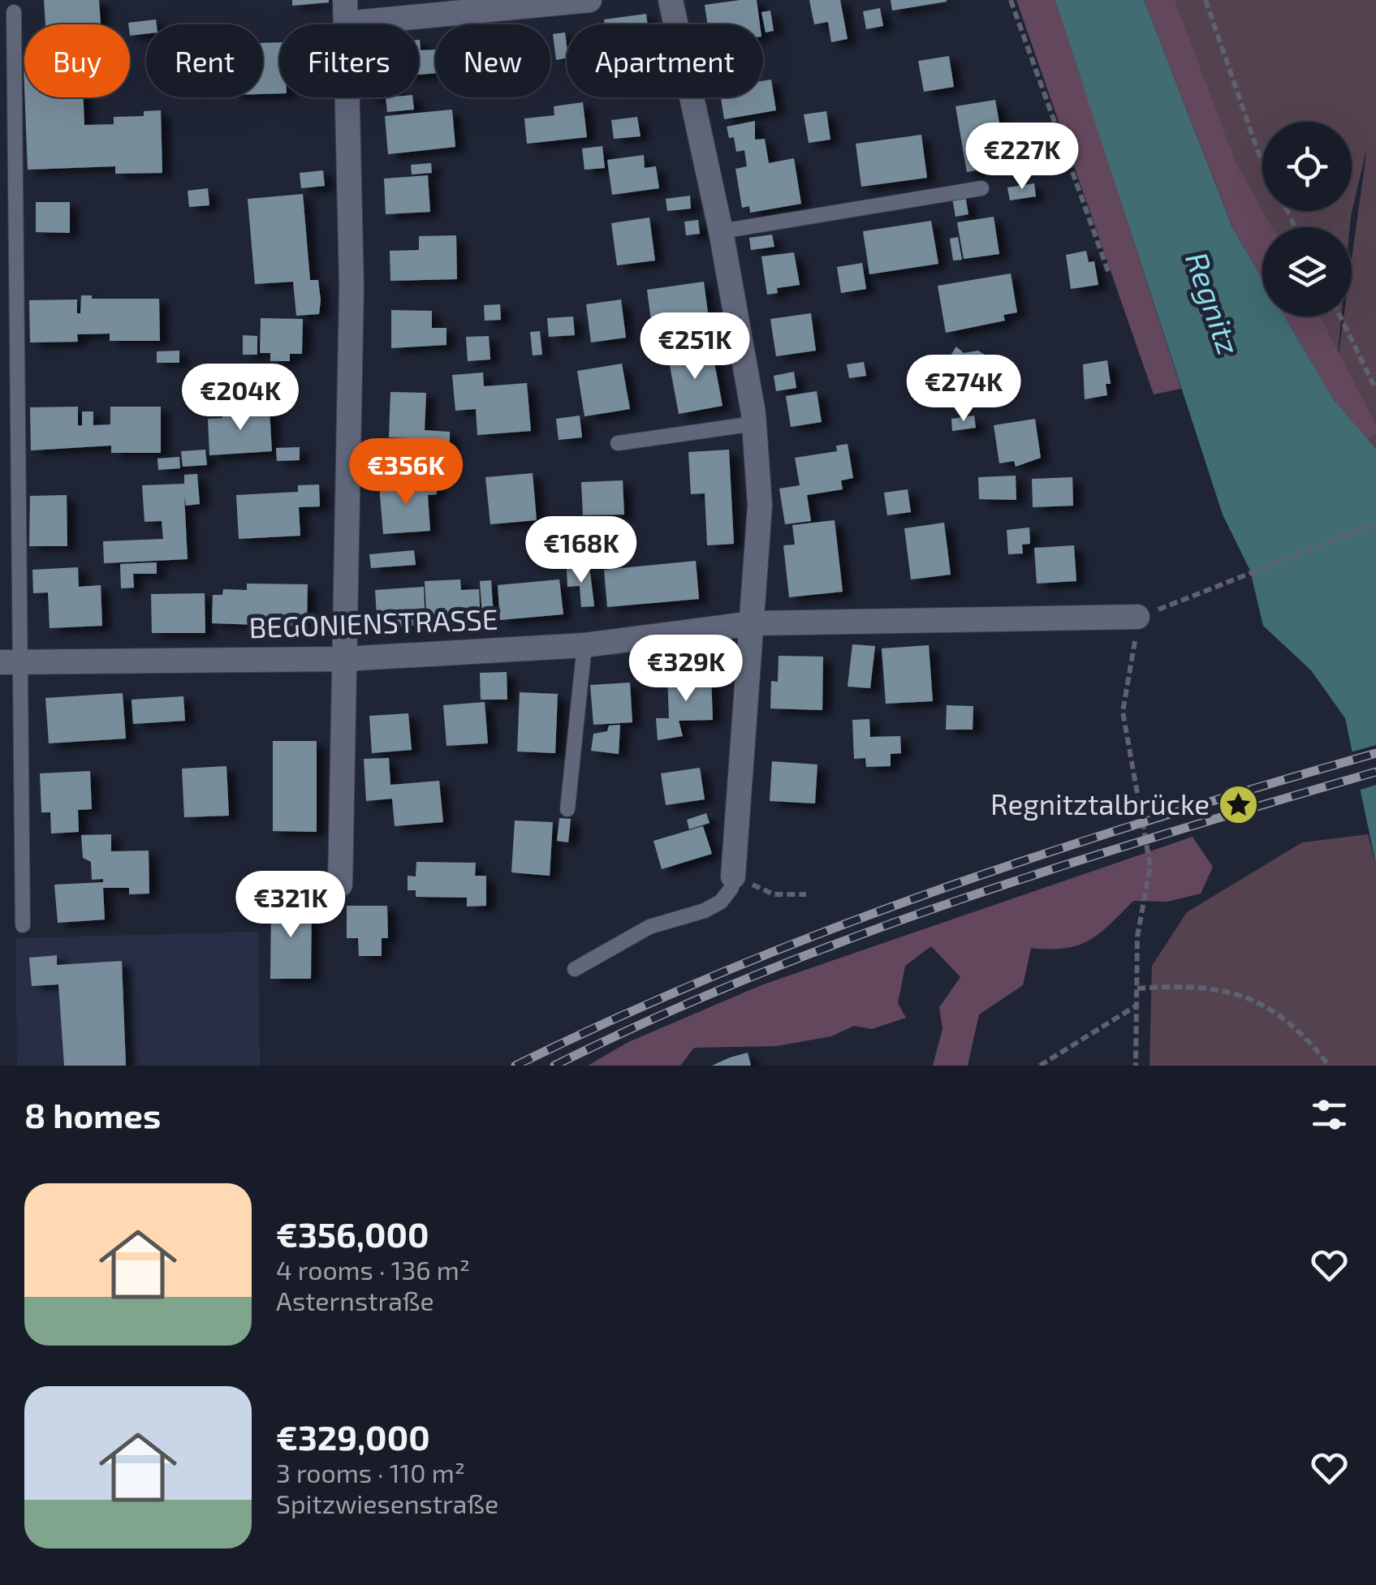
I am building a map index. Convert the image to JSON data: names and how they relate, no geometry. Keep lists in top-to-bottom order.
{
  "streets": {
    "street": ["BEGONIENSTRASSE"]
  },
  "water": ["Regnitz"],
  "places": {
    "place": ["Regnitztalbrücke"]
  },
  "page": {
    "chip": [
      "Buy",
      "Rent",
      "Filters",
      "New",
      "Apartment"
    ],
    "price": [
      "€227K",
      "€251K",
      "€274K",
      "€204K",
      "€356K",
      "€168K",
      "€329K",
      "€321K"
    ],
    "heading": "8 homes",
    "list": [
      {
        "name": "€356,000",
        "note": "4 rooms · 136 m² · Asternstraße"
      },
      {
        "name": "€329,000",
        "note": "3 rooms · 110 m² · Spitzwiesenstraße"
      }
    ]
  }
}
